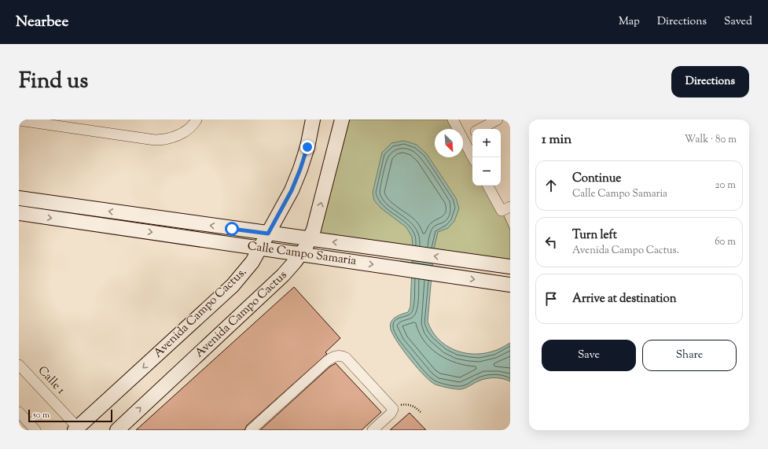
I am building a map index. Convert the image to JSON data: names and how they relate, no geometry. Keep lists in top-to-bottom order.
{
  "streets": {
    "street": [
      "Calle Campo Samaria",
      "Avenida Campo Cactus.",
      "Avenida Campo Cactus",
      "Calle 1"
    ]
  },
  "crossings": [
    ["Calle Campo Samaria", "Avenida Campo Cactus."],
    ["Calle Campo Samaria", "Avenida Campo Cactus"],
    ["Avenida Campo Cactus.", "Calle 1"]
  ],
  "one_way": ["Avenida Campo Cactus.", "Avenida Campo Cactus"],
  "scale_bar": "50 m",
  "north": "bottom right",
  "page": {
    "header": "Nearbee",
    "nav": ["Map", "Directions", "Saved"],
    "title": "Find us",
    "buttons": [
      "Directions",
      ["Save", "Share"]
    ],
    "heading": ["1 min", "Walk · 80 m"],
    "map_buttons": ["+", "−"],
    "list": [
      ["Continue", "Calle Campo Samaria", "20 m"],
      ["Turn left", "Avenida Campo Cactus.", "60 m"],
      "Arrive at destination"
    ],
    "scale": "50 m"
  }
}
